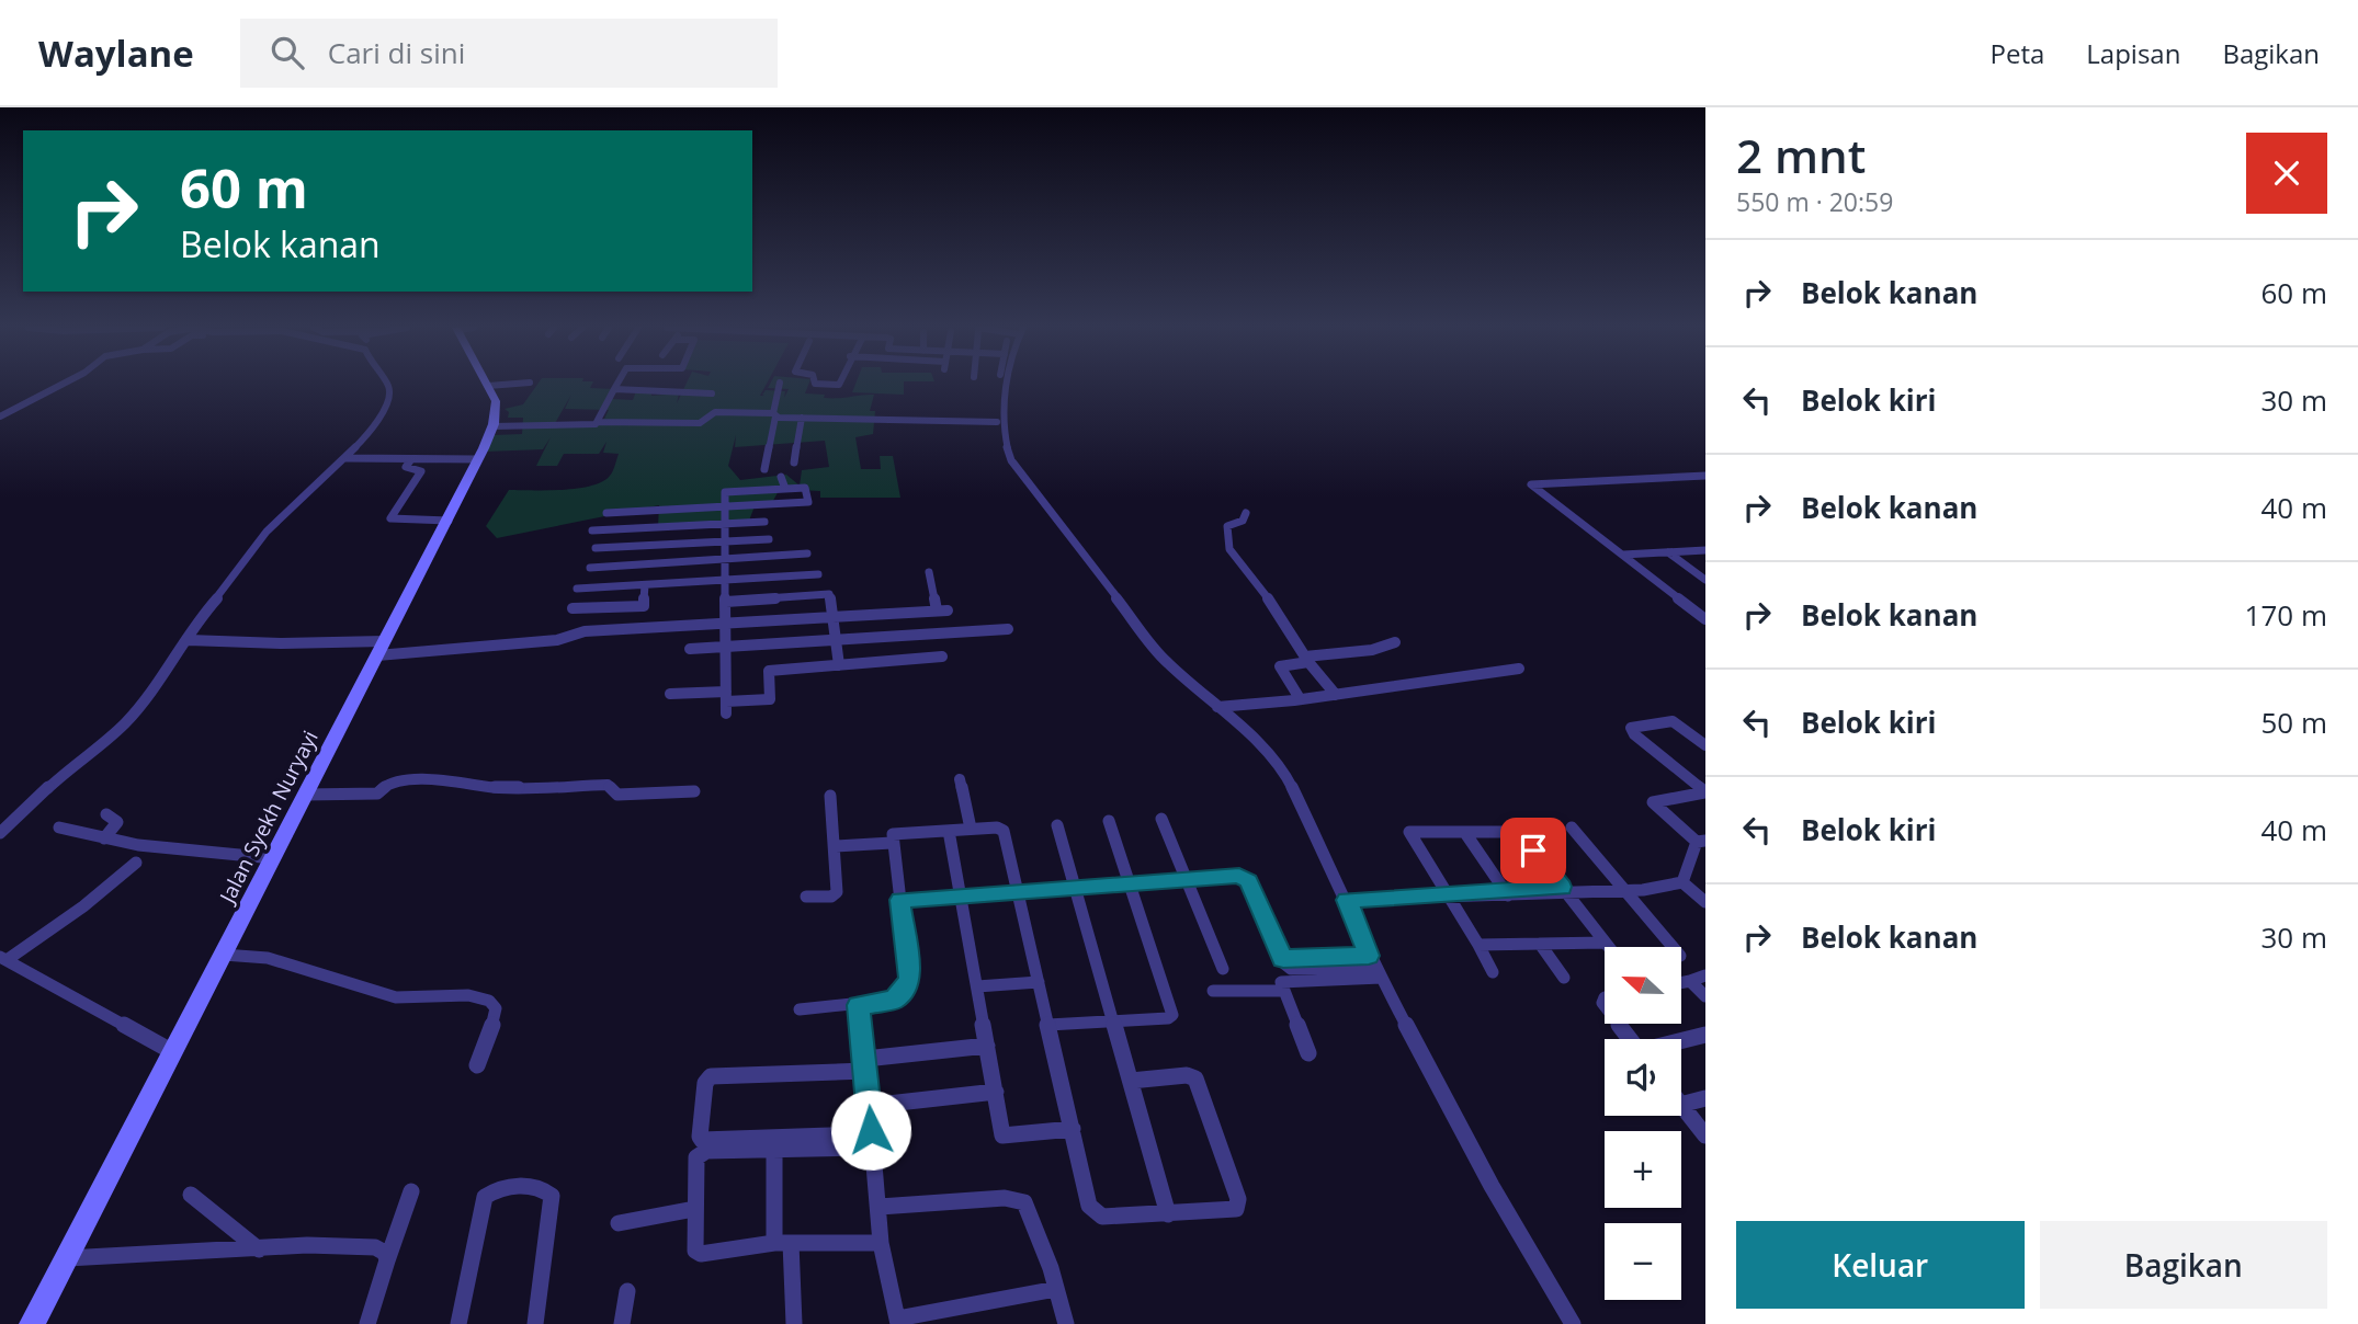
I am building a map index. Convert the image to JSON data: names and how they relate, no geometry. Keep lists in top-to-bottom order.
{
  "streets": {
    "main road": ["Jalan Syekh Nuryayi"]
  },
  "north": "left",
  "page": {
    "header": "Waylane",
    "search": "Cari di sini",
    "nav": ["Peta", "Lapisan", "Bagikan"],
    "heading": ["2 mnt", "550 m · 20:59"],
    "turn": ["60 m", "Belok kanan"],
    "list": [
      {
        "name": "Belok kanan",
        "value": "60 m"
      },
      {
        "name": "Belok kiri",
        "value": "30 m"
      },
      {
        "name": "Belok kanan",
        "value": "40 m"
      },
      {
        "name": "Belok kanan",
        "value": "170 m"
      },
      {
        "name": "Belok kiri",
        "value": "50 m"
      },
      {
        "name": "Belok kiri",
        "value": "40 m"
      },
      {
        "name": "Belok kanan",
        "value": "30 m"
      }
    ],
    "map_buttons": ["+", "−"],
    "buttons": ["Keluar", "Bagikan"]
  }
}
